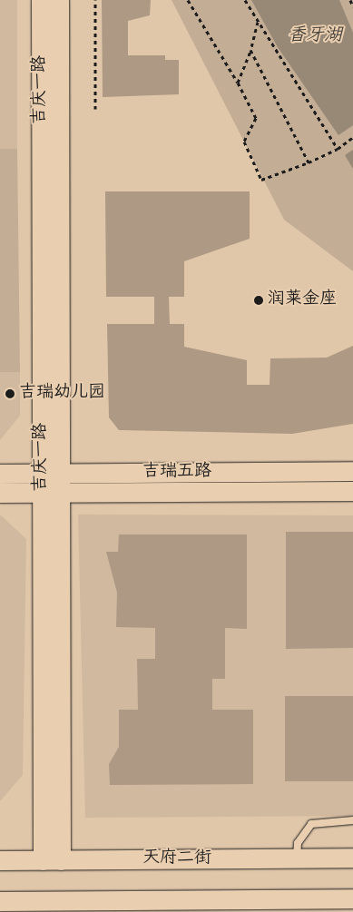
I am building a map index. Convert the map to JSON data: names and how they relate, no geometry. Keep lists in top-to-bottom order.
{
  "streets": {
    "street": ["吉庆一路", "吉瑞五路", "天府二街"]
  },
  "crossings": [
    ["吉庆一路", "吉瑞五路"],
    ["吉庆一路", "天府二街"]
  ],
  "water": ["香牙湖"],
  "places": ["润莱金座", "吉瑞幼儿园"]
}
